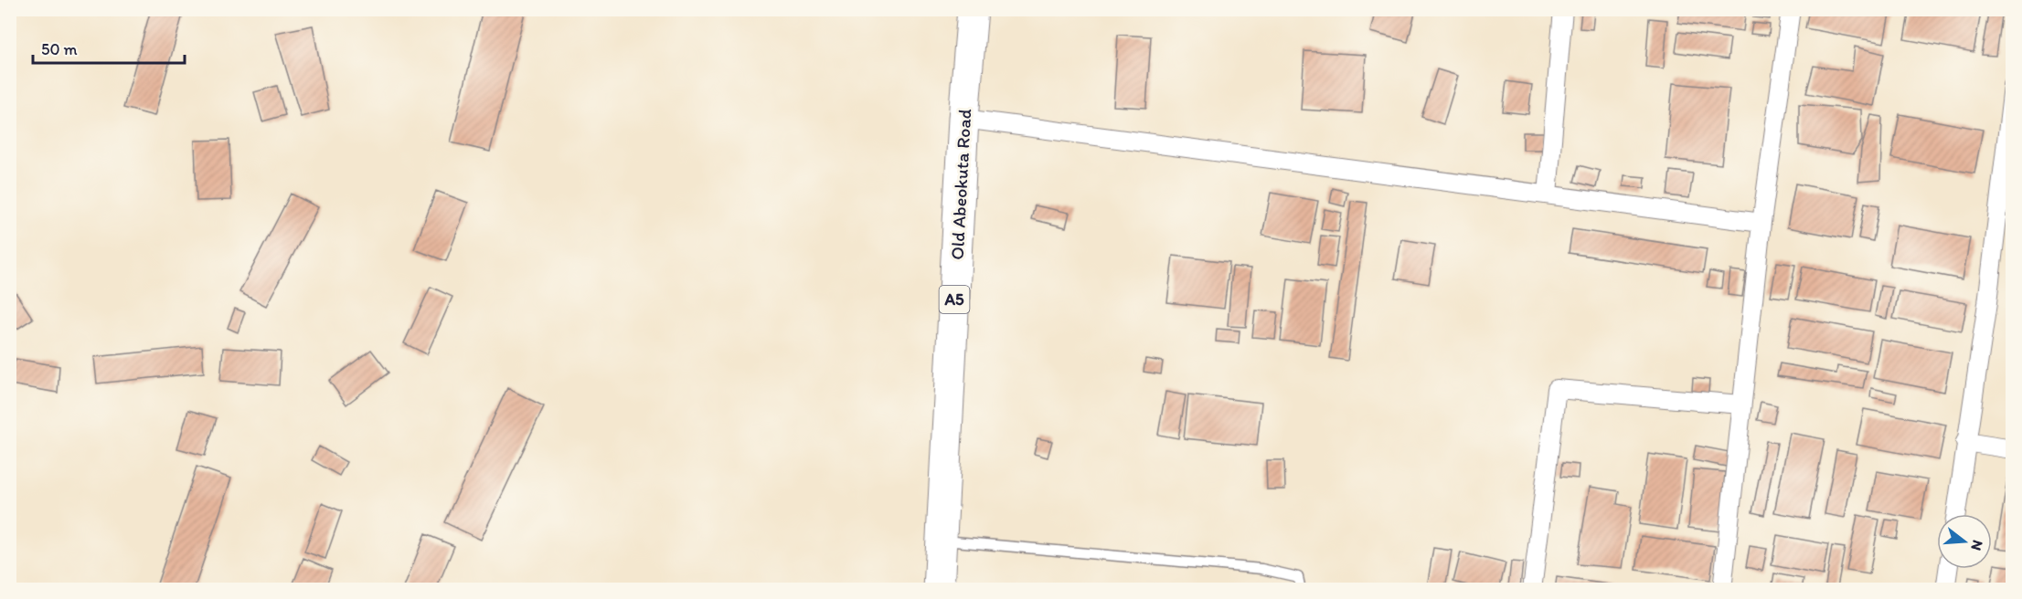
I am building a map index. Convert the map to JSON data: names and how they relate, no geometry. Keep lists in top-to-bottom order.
{
  "streets": {
    "highway": ["Old Abeokuta Road", "A5"]
  },
  "scale_bar": "50 m",
  "north": "right"
}
